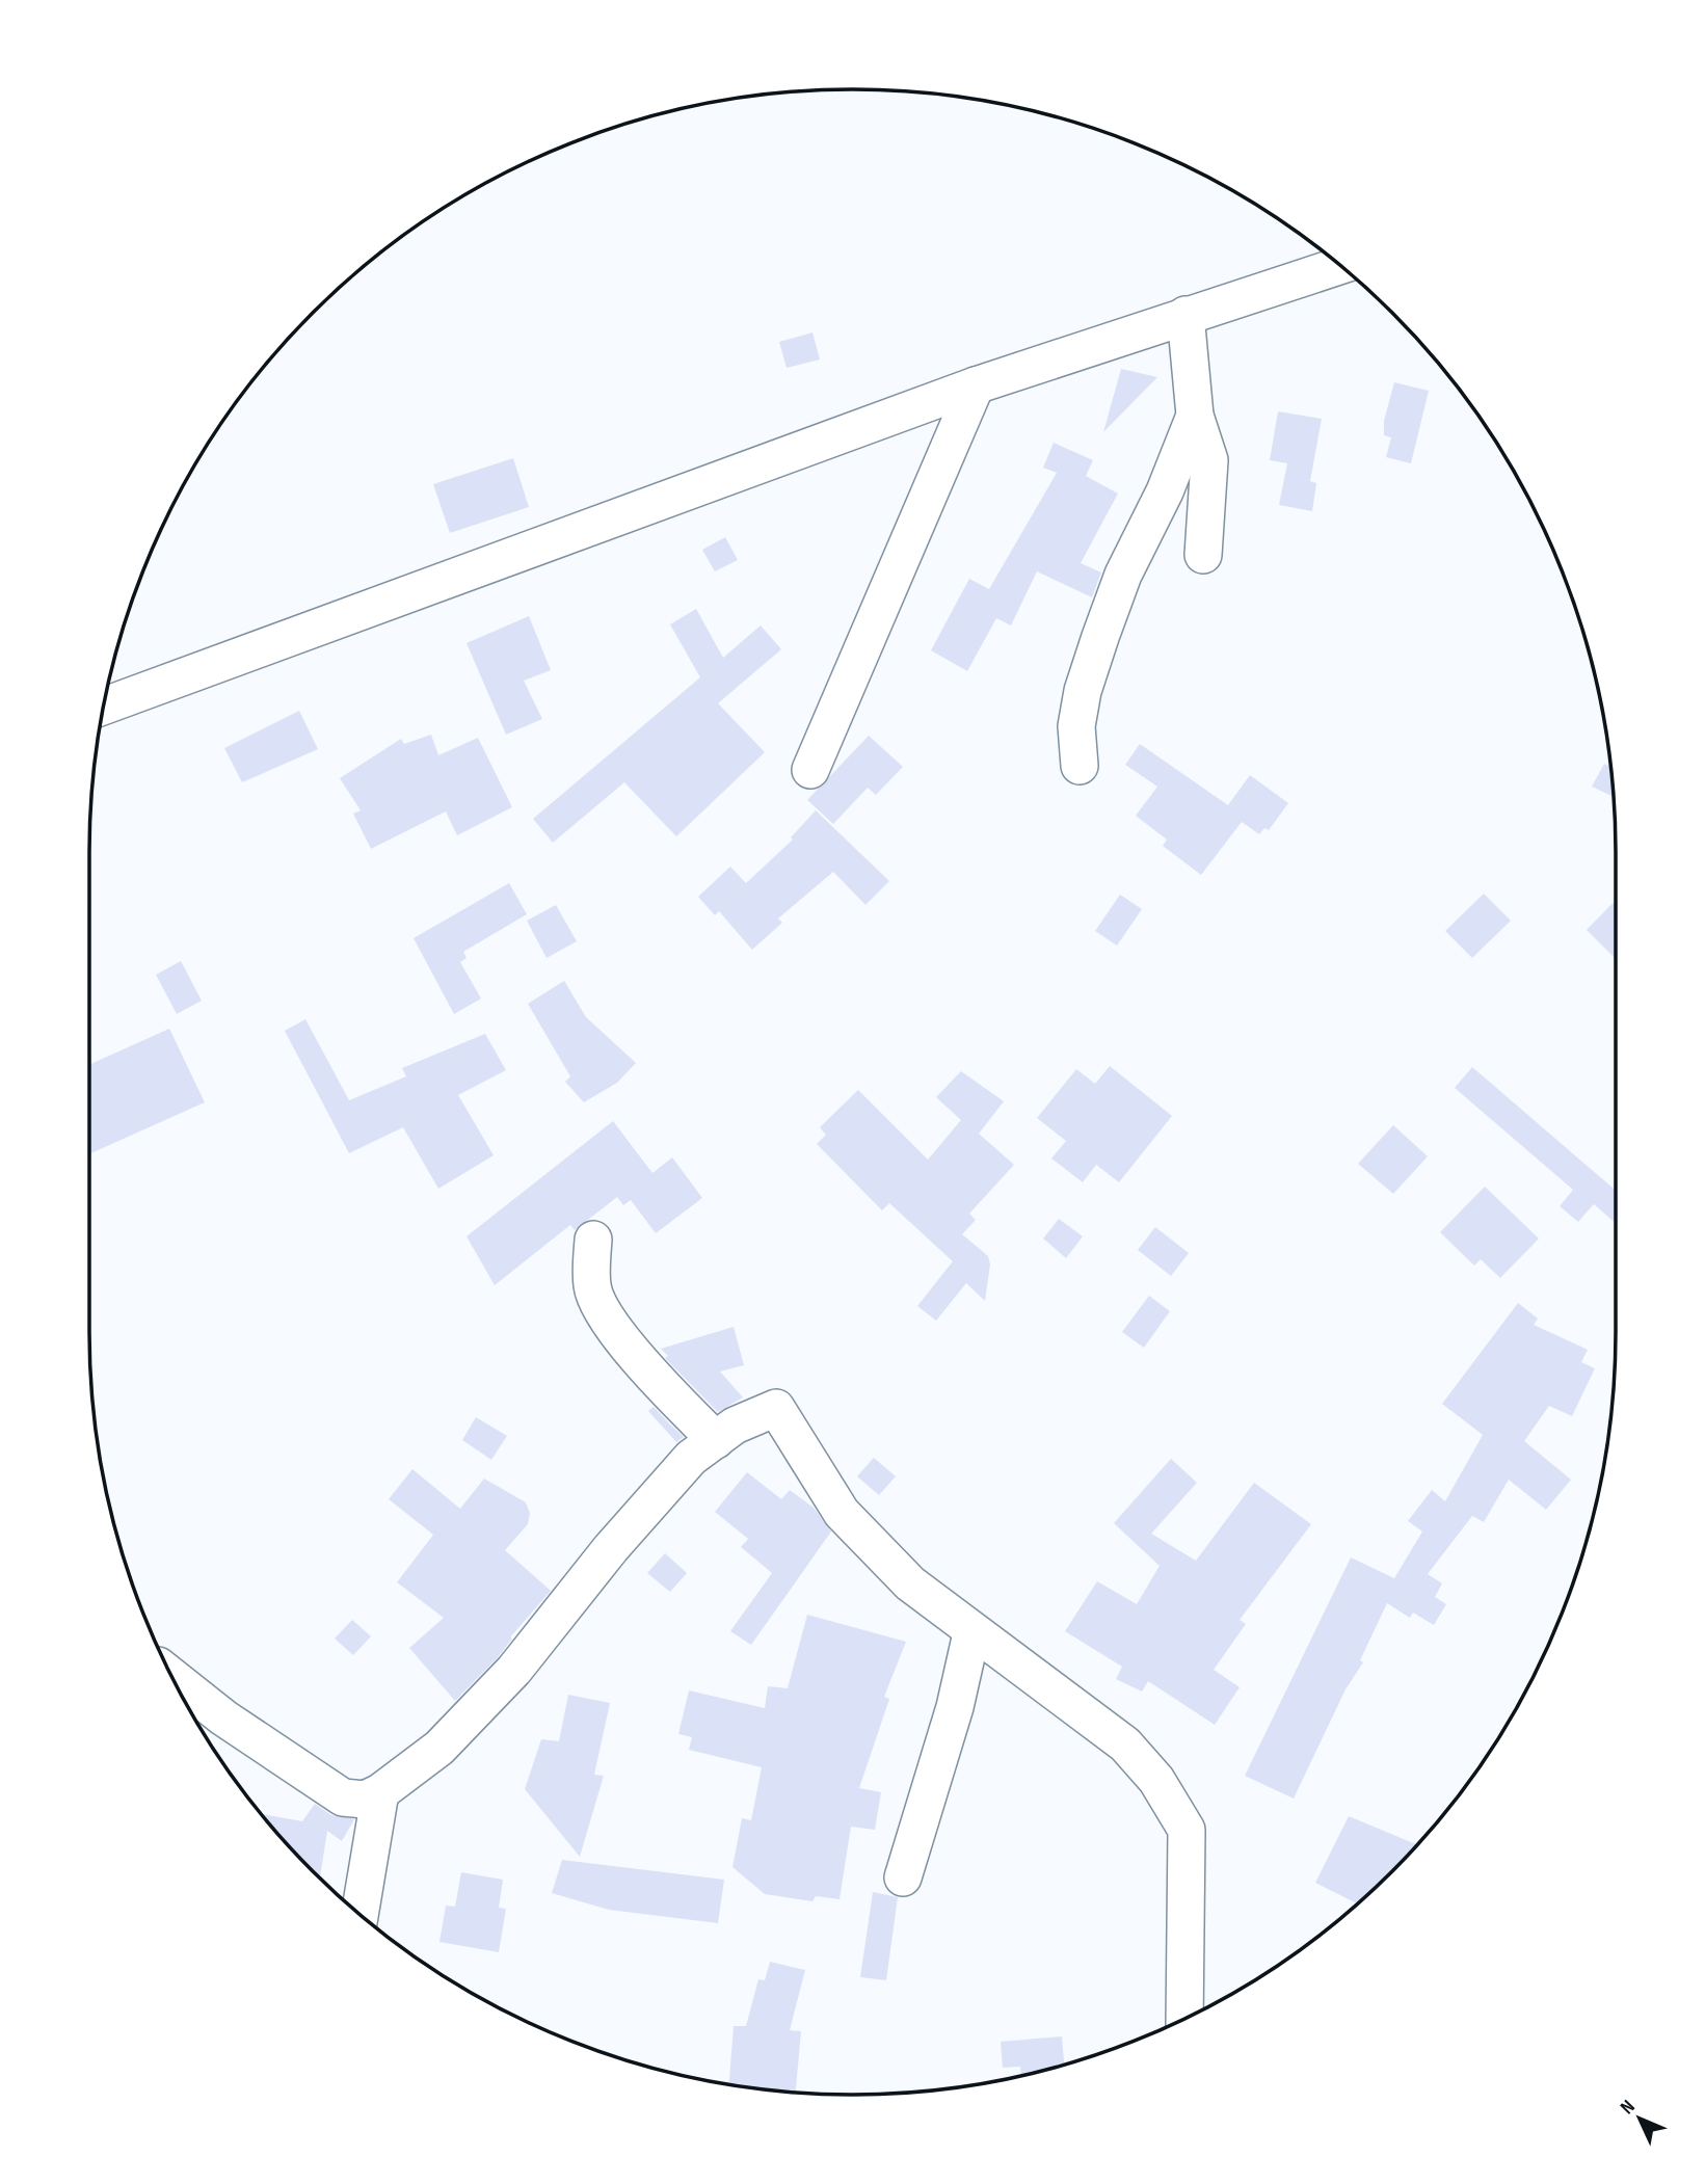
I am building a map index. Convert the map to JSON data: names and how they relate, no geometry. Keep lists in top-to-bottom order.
{
  "north": "top left"
}
